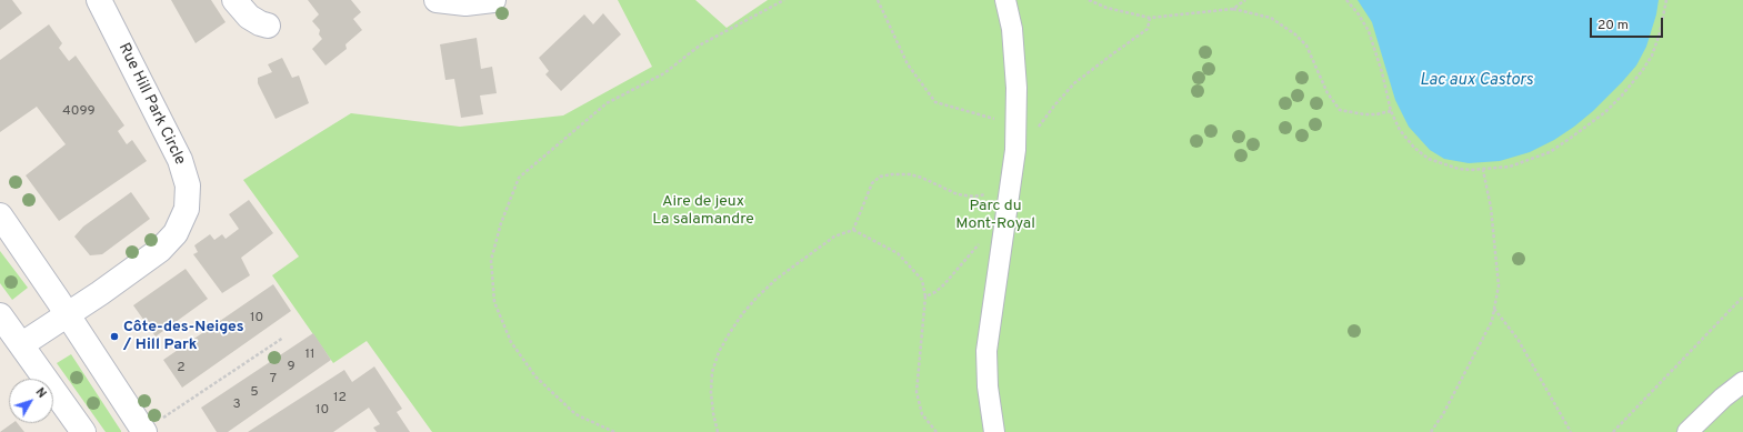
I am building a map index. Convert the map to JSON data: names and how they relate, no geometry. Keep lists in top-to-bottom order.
{
  "streets": {
    "street": ["Rue Hill Park Circle"]
  },
  "water": ["Lac aux Castors"],
  "parks": ["Aire de jeux La salamandre", "Parc du Mont-Royal"],
  "places": ["Côte-des-Neiges / Hill Park"],
  "house_numbers": [
    "4099",
    "10",
    "11",
    "9",
    "2",
    "7",
    "5",
    "12",
    "3",
    "10"
  ],
  "scale_bar": "20 m",
  "north": "top right"
}
